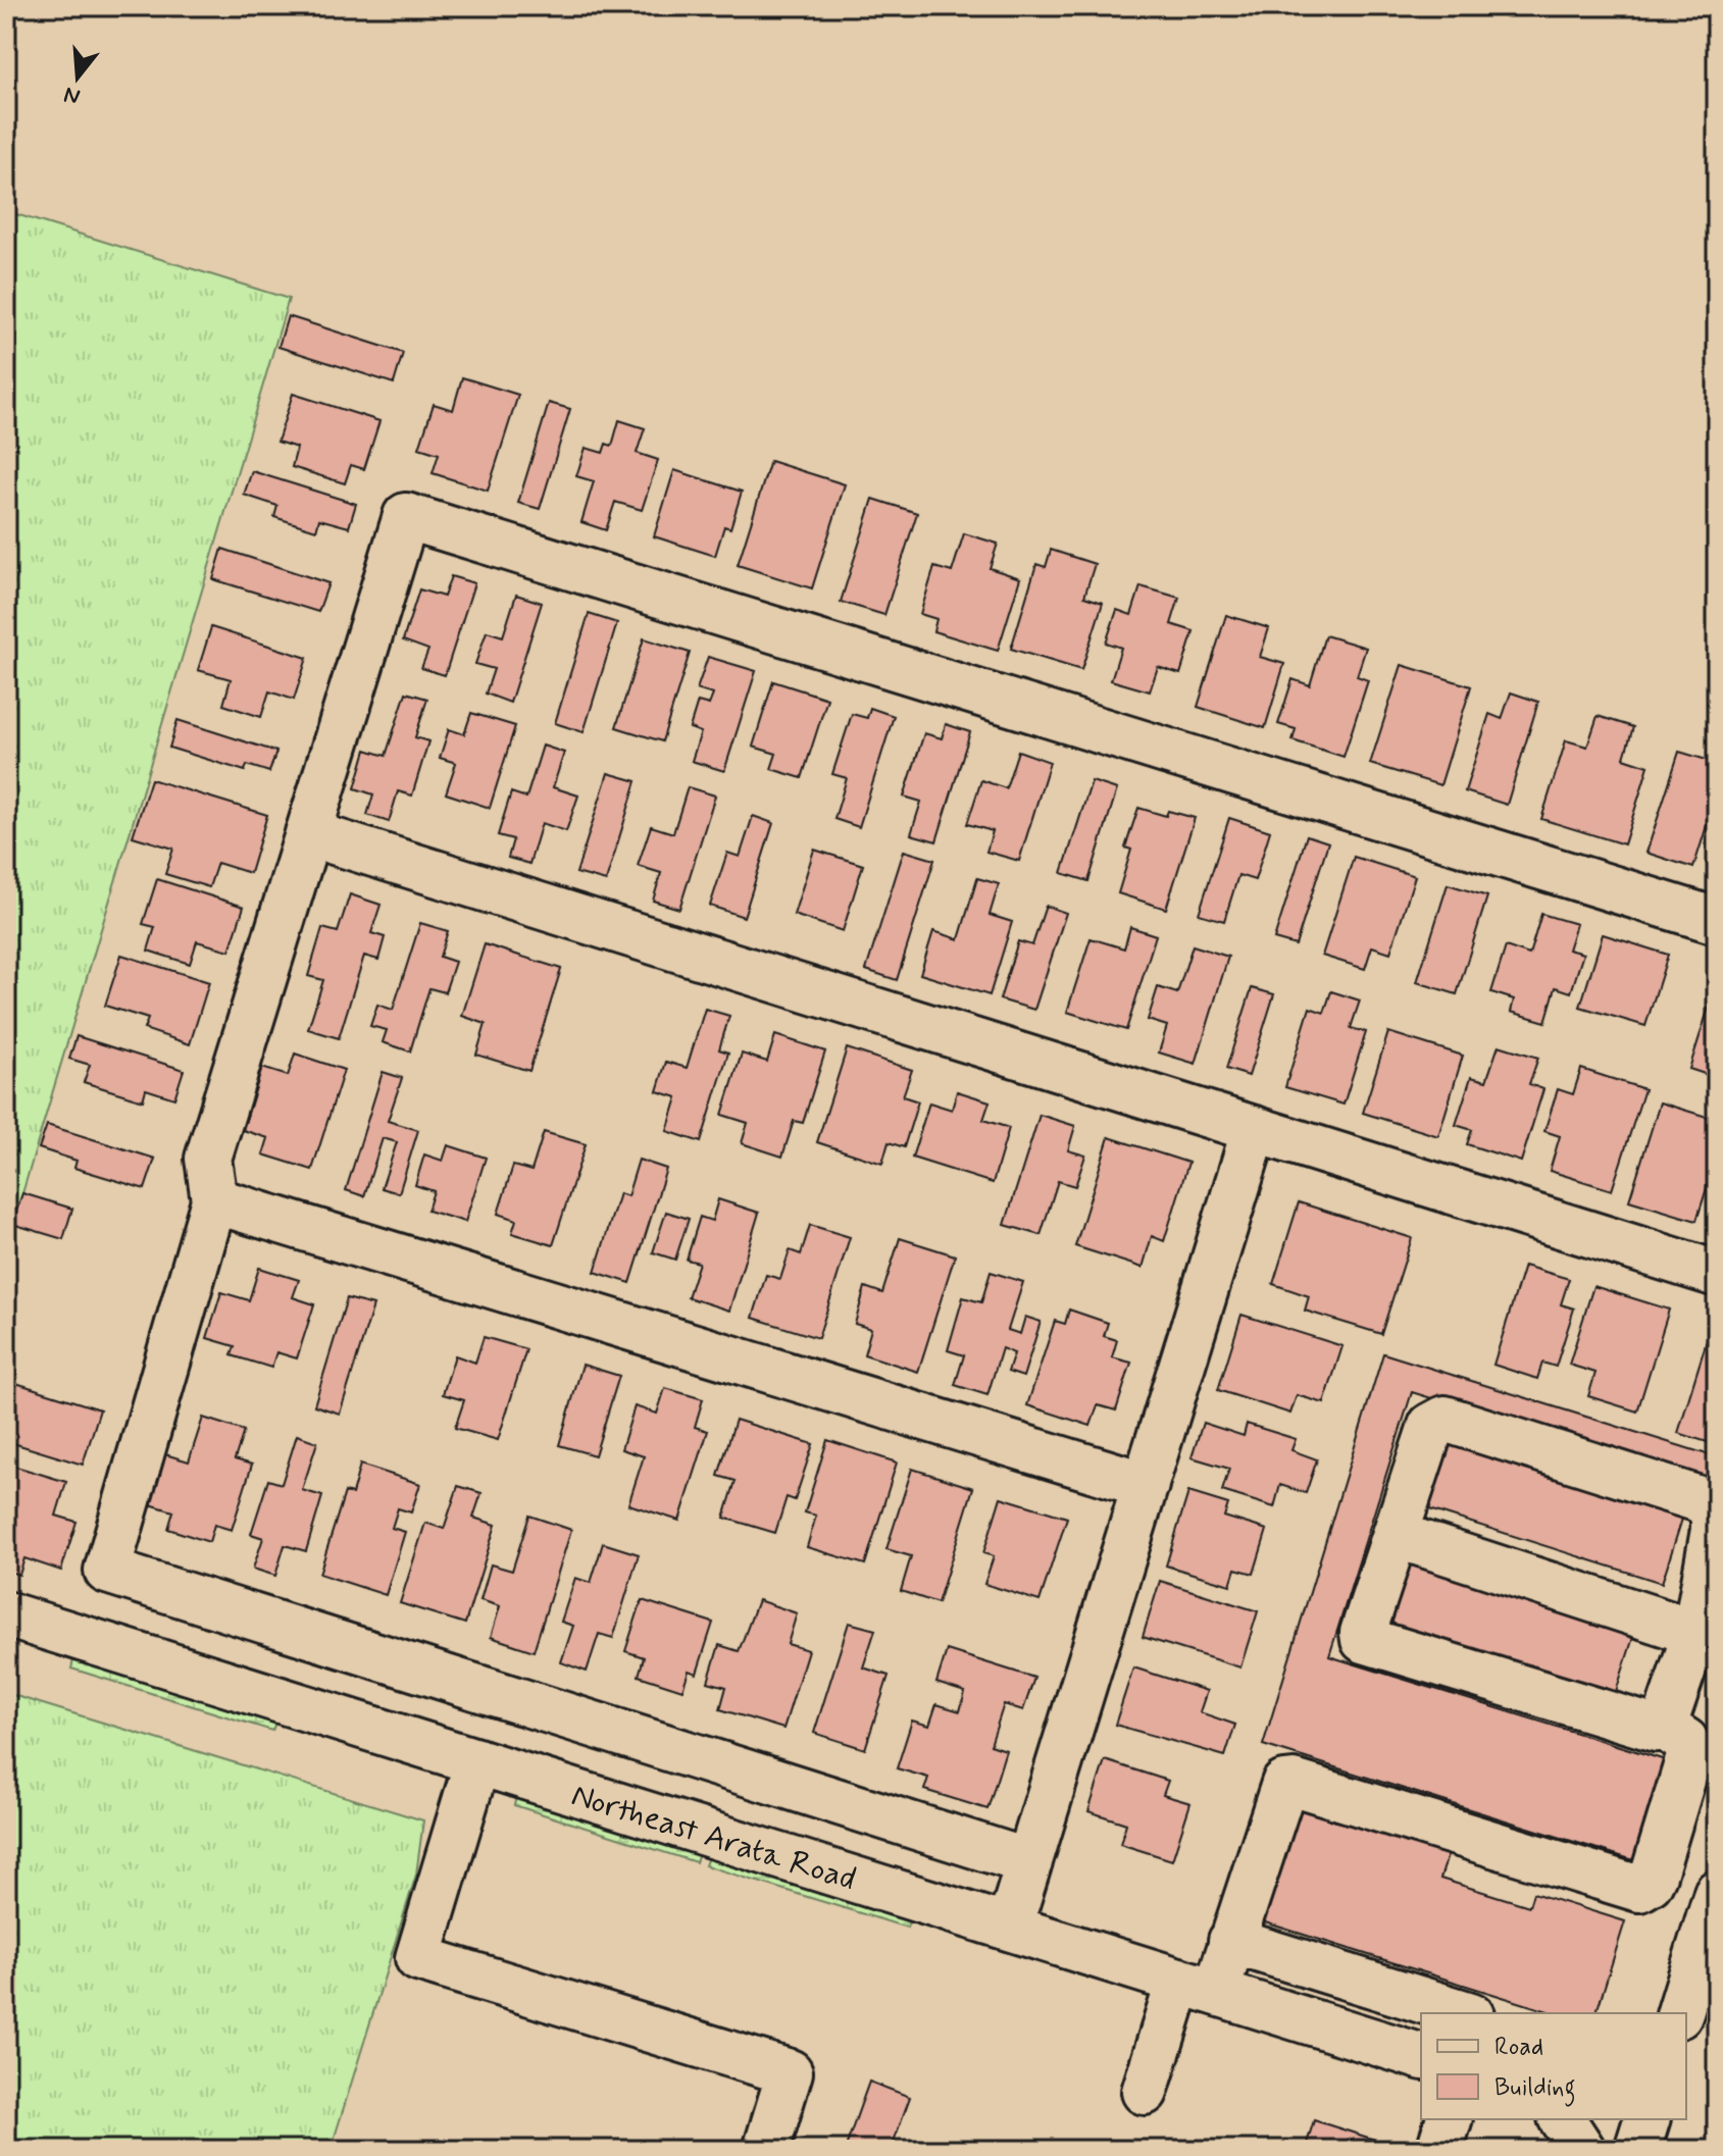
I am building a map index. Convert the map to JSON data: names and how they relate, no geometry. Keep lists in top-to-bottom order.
{
  "streets": {
    "street": ["Northeast Arata Road"]
  },
  "legend": ["Road", "Building"],
  "north": "bottom"
}
